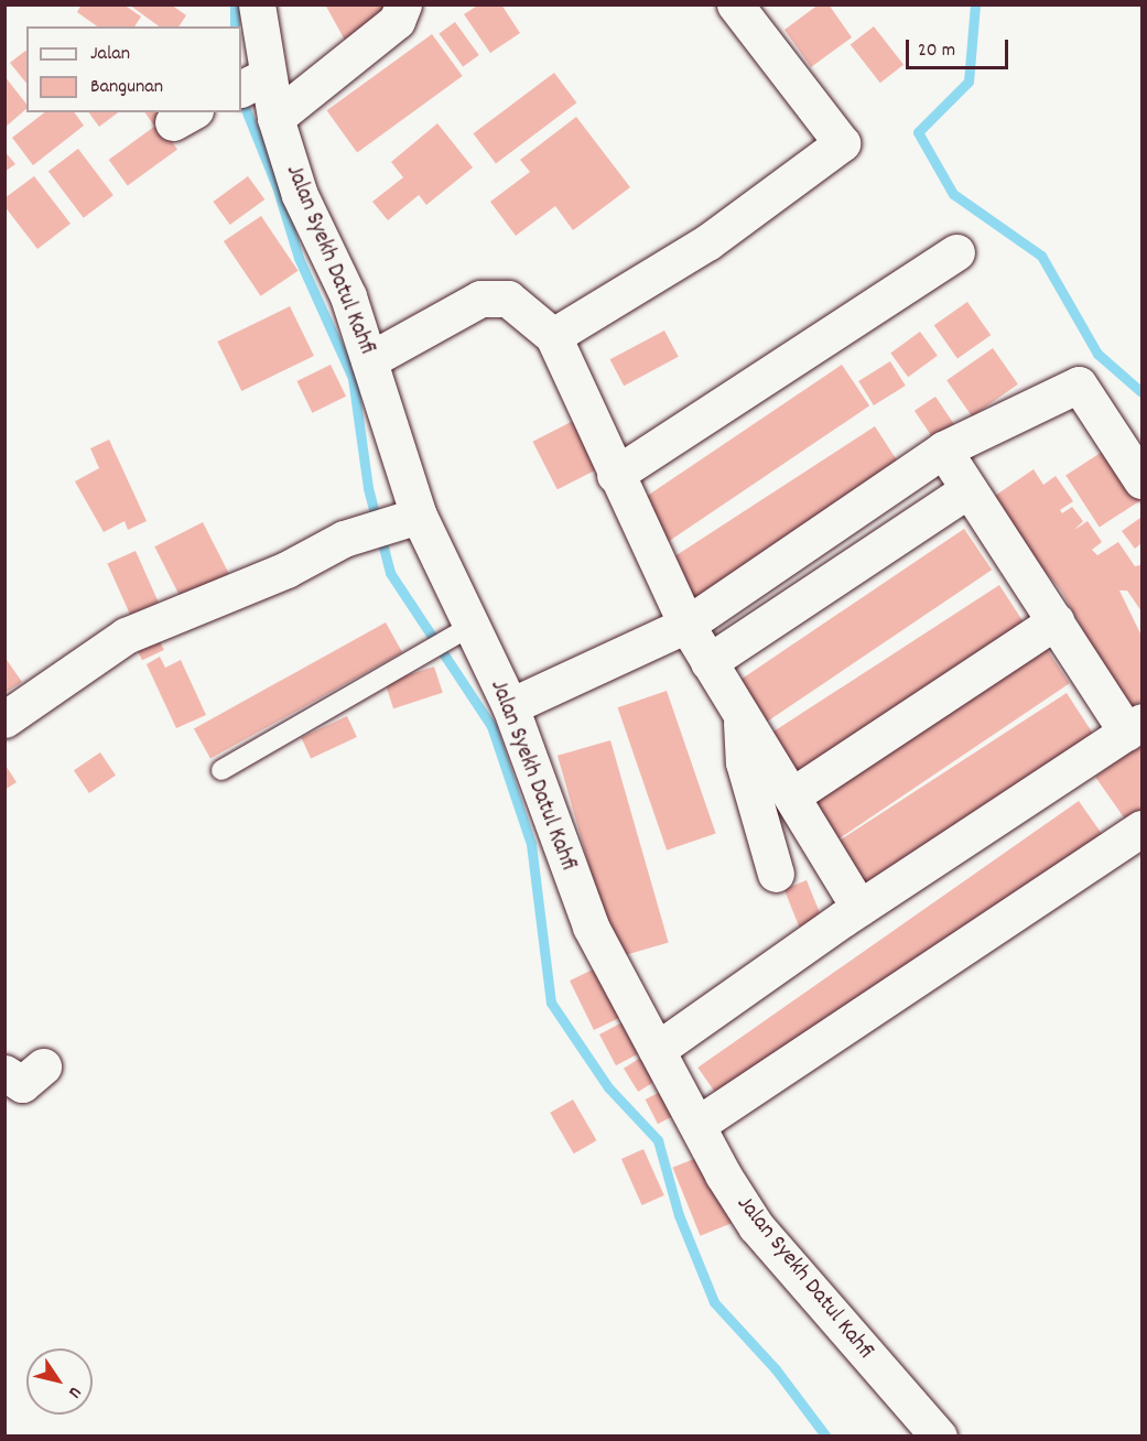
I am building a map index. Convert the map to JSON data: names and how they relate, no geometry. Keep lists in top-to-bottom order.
{
  "streets": {
    "street": ["Jalan Syekh Datul Kahfi"]
  },
  "legend": ["Jalan", "Bangunan"],
  "scale_bar": "20 m",
  "north": "bottom right"
}
